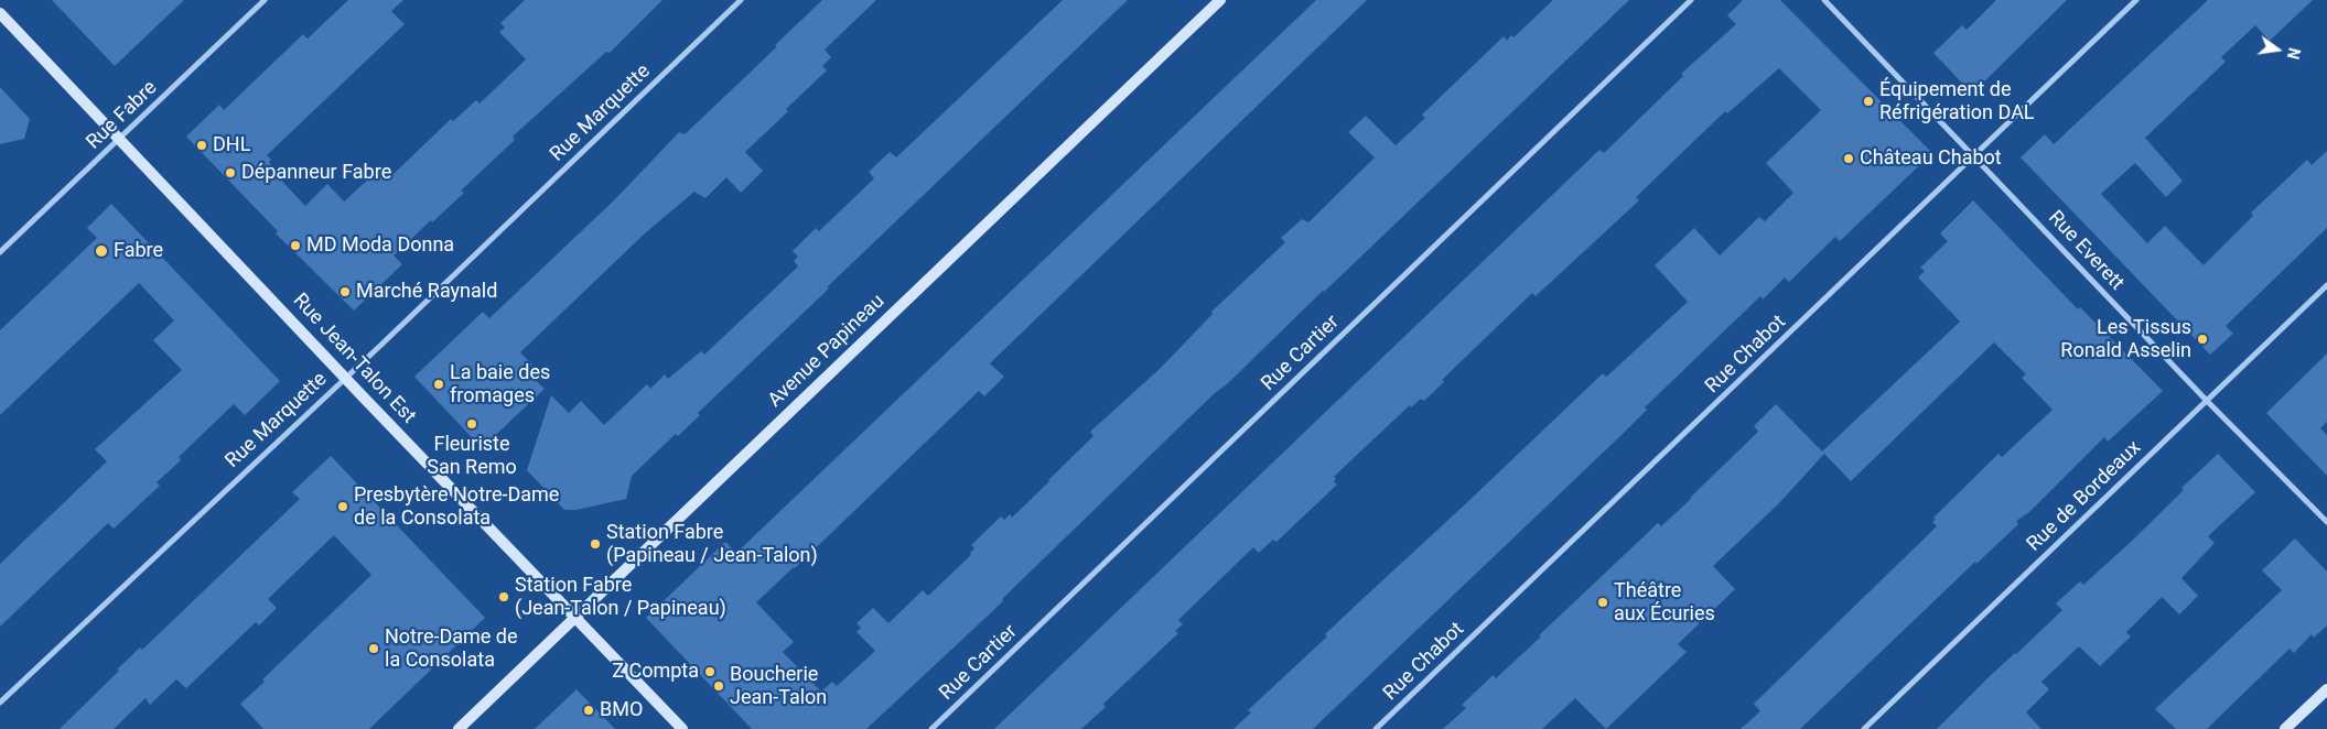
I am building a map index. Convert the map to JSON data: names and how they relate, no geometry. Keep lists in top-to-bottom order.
{
  "streets": {
    "main road": ["Avenue Papineau", "Rue Jean-Talon Est"],
    "street": [
      "Rue Marquette",
      "Rue Fabre",
      "Rue Everett",
      "Rue Cartier",
      "Rue Chabot",
      "Rue de Bordeaux"
    ]
  },
  "crossings": [
    ["Rue Marquette", "Rue Jean-Talon Est"],
    ["Rue Fabre", "Rue Jean-Talon Est"],
    ["Rue Everett", "Rue Chabot"],
    ["Rue Everett", "Rue de Bordeaux"],
    ["Avenue Papineau", "Rue Jean-Talon Est"]
  ],
  "places": [
    "Équipement de Réfrigération DAL",
    "DHL",
    "Château Chabot",
    "Dépanneur Fabre",
    "MD Moda Donna",
    "Fabre",
    "Marché Raynald",
    "Les Tissus Ronald Asselin",
    "La baie des fromages",
    "Fleuriste San Remo",
    "Presbytère Notre-Dame de la Consolata",
    "Station Fabre (Papineau / Jean-Talon)",
    "Station Fabre (Jean-Talon / Papineau)",
    "Théâtre aux Écuries",
    "Notre-Dame de la Consolata",
    "Z Compta",
    "Boucherie Jean-Talon",
    "BMO"
  ],
  "north": "right"
}
